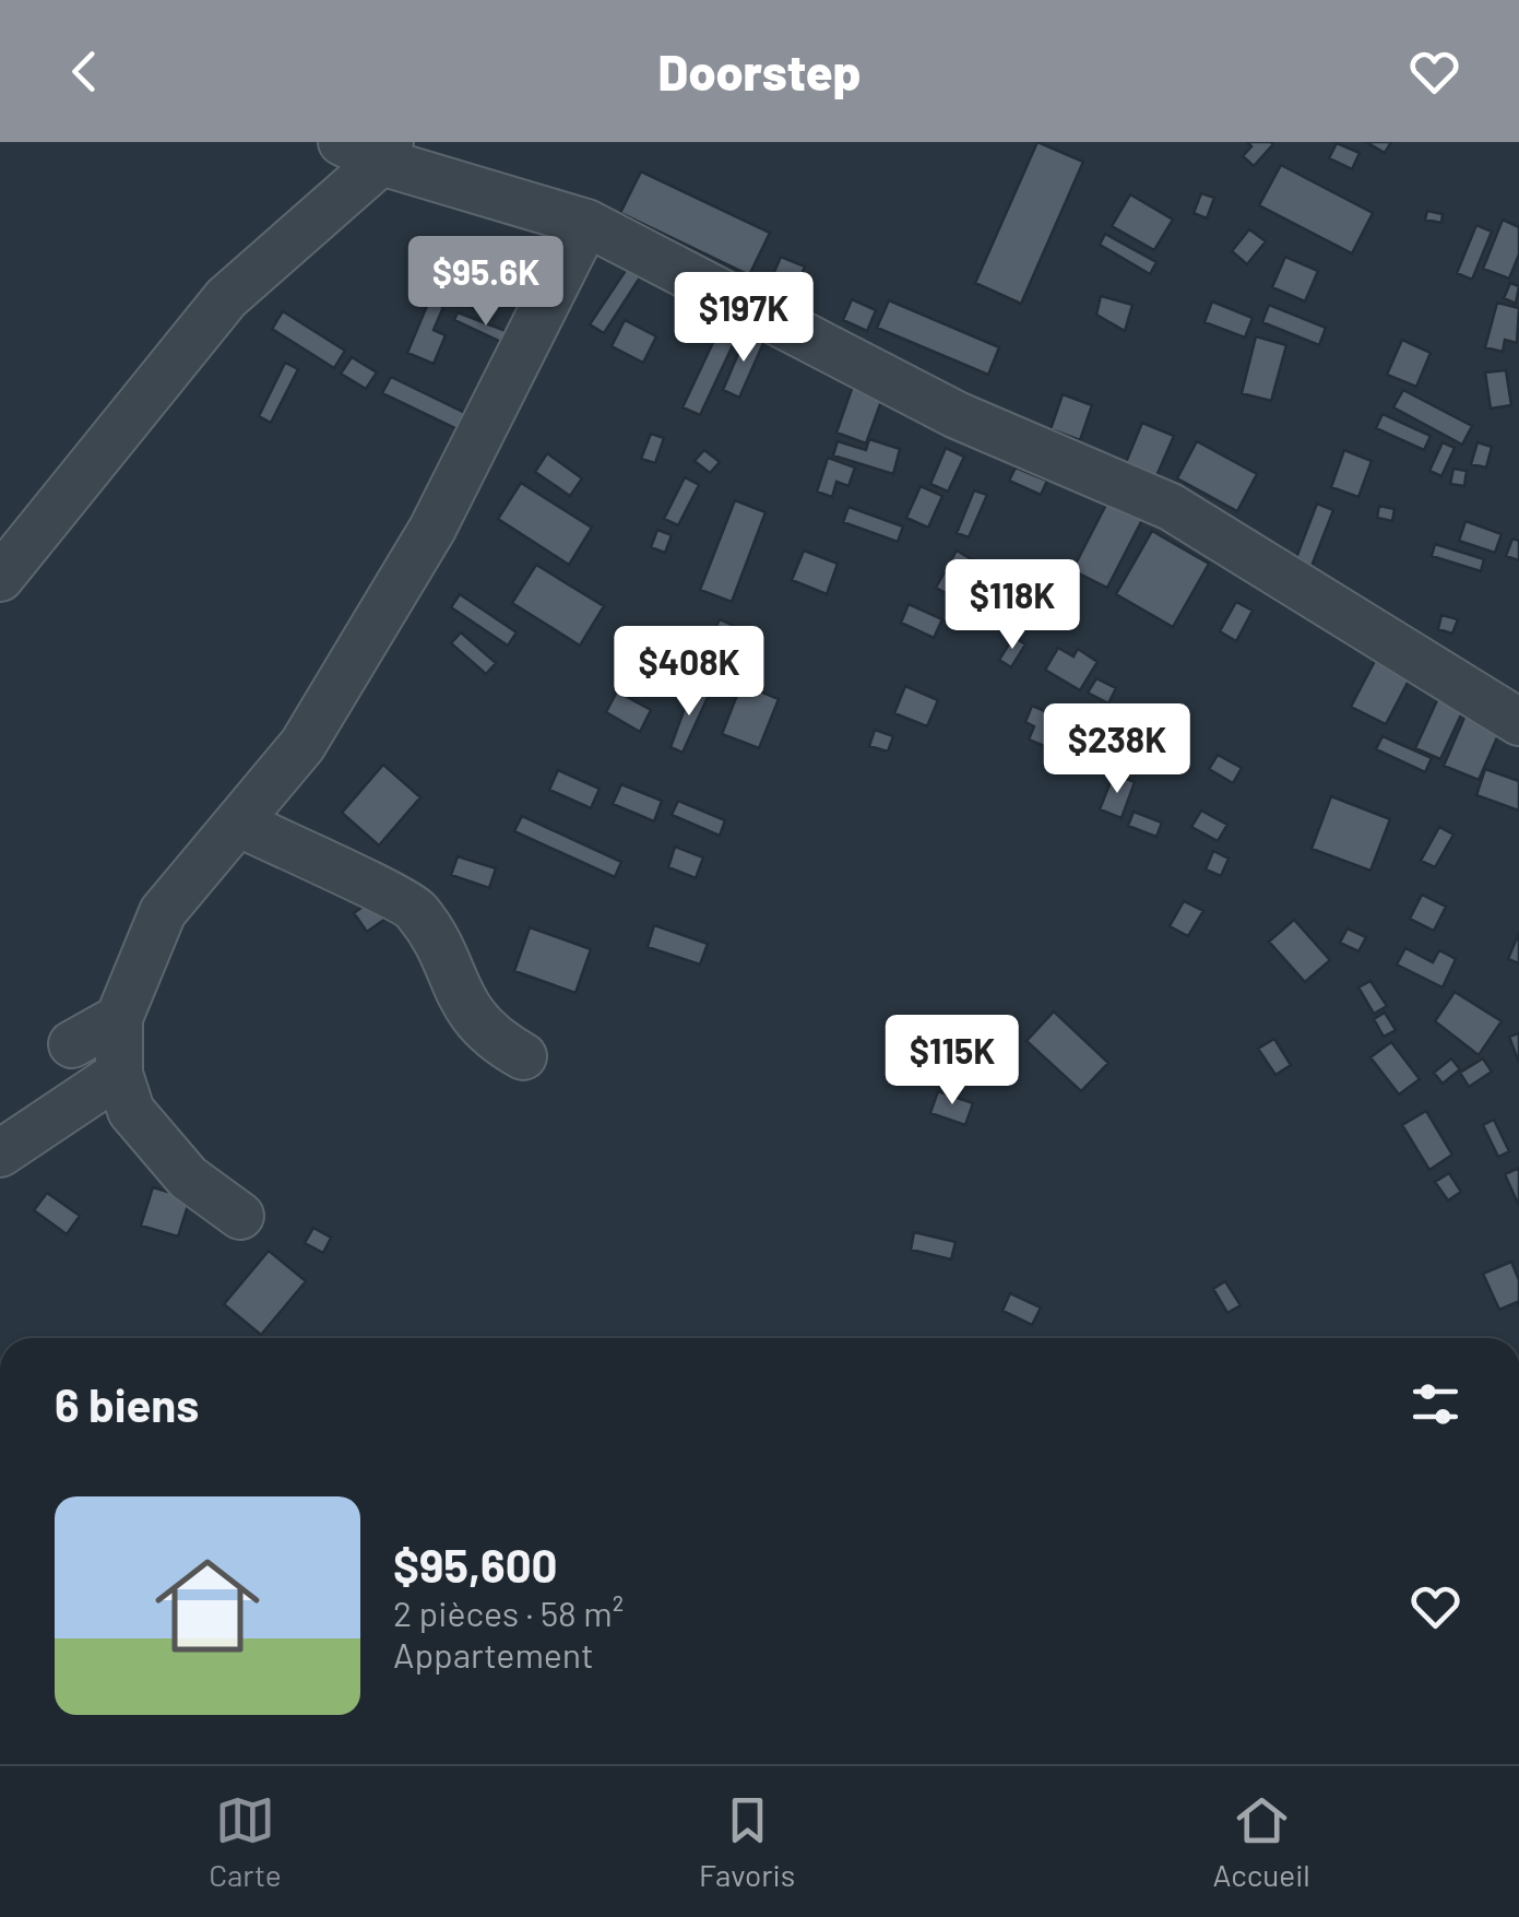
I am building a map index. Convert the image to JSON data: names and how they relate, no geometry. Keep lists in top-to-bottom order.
{
  "page": {
    "header": "Doorstep",
    "price": [
      "$95.6K",
      "$197K",
      "$118K",
      "$408K",
      "$238K",
      "$115K"
    ],
    "heading": "6 biens",
    "list": [
      {
        "name": "$95,600",
        "note": "2 pièces · 58 m² · Appartement"
      }
    ],
    "tabs": ["Carte", "Favoris", "Accueil"]
  }
}
